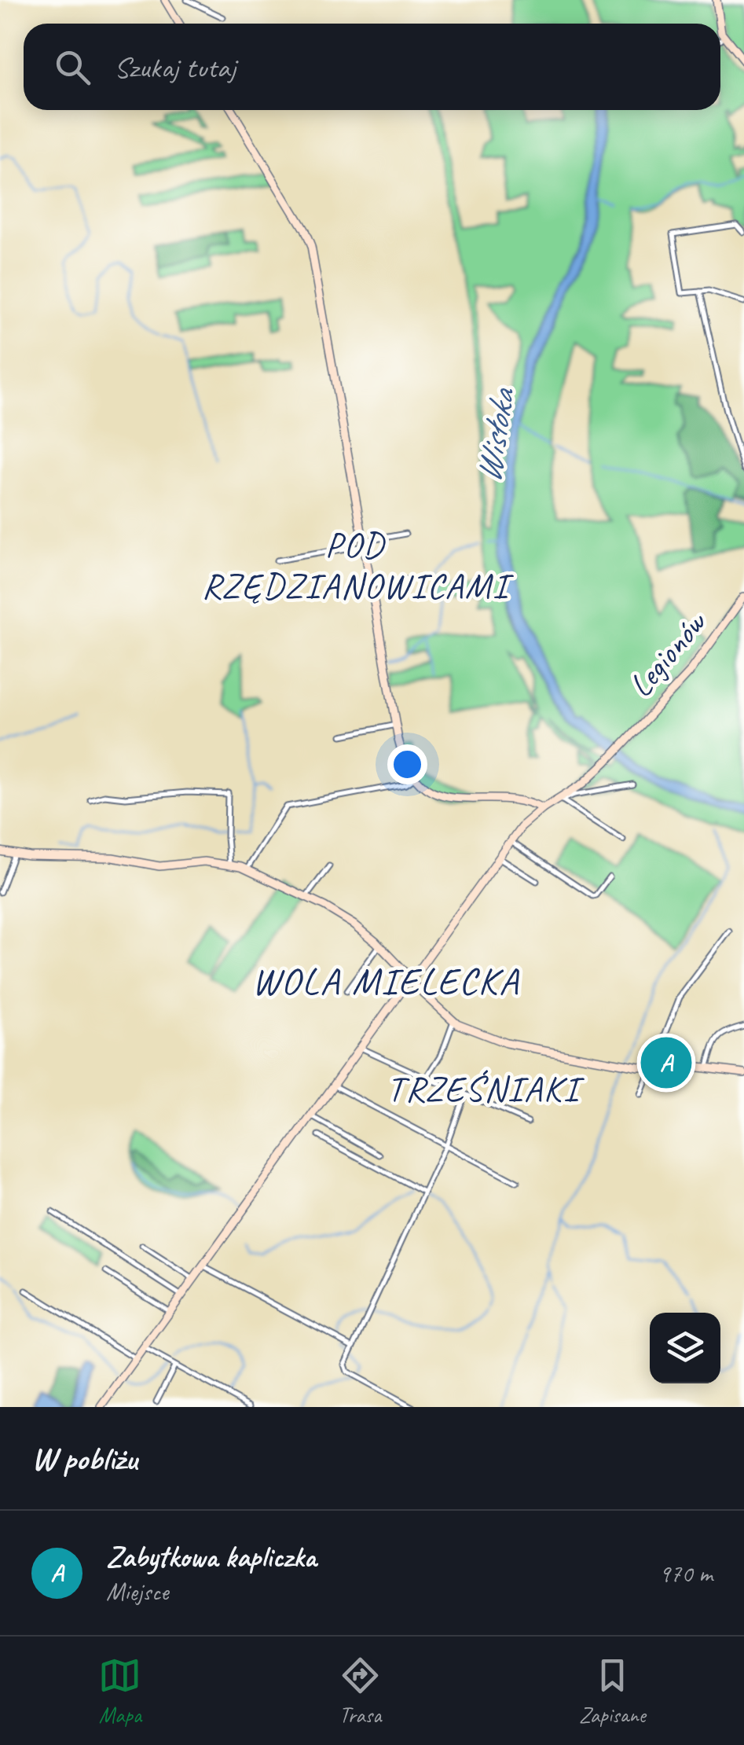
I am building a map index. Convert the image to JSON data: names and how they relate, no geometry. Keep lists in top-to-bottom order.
{
  "streets": {
    "street": ["Legionów"]
  },
  "districts": ["POD RZĘDZIANOWICAMI", "WOLA MIELECKA", "TRZEŚNIAKI"],
  "water": ["Wisłoka"],
  "page": {
    "search": "Szukaj tutaj",
    "pins": "A",
    "heading": "W pobliżu",
    "list": [
      {
        "mark": "A",
        "name": "Zabytkowa kapliczka",
        "note": "Miejsce",
        "value": "970 m"
      }
    ],
    "nav": ["Mapa", "Trasa", "Zapisane"]
  }
}
